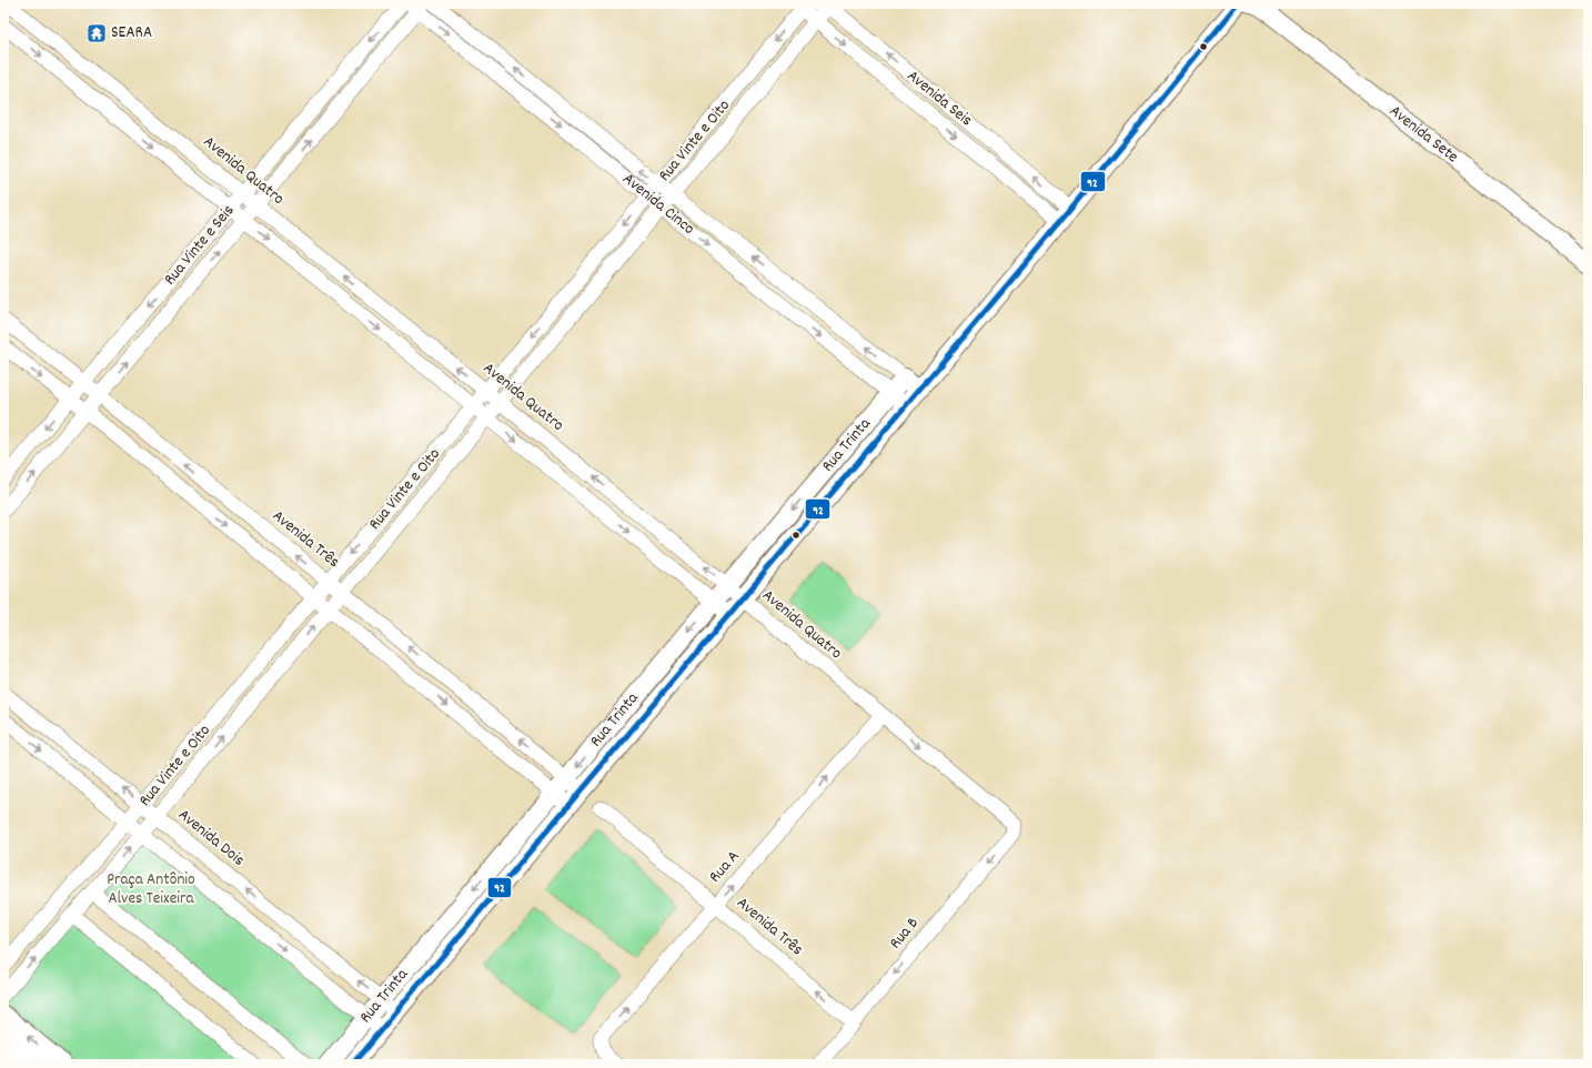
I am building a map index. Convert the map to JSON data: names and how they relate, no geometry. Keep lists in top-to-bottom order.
{
  "streets": {
    "street": [
      "Avenida Seis",
      "Avenida Sete",
      "Rua Vinte e Oito",
      "Avenida Quatro",
      "Avenida Cinco",
      "Rua Vinte e Seis",
      "Rua Trinta",
      "Avenida Três",
      "Avenida Dois",
      "Rua A",
      "Rua B"
    ]
  },
  "crossings": [
    ["Avenida Seis", "Rua Vinte e Oito"],
    ["Avenida Seis", "Rua Trinta"],
    ["Avenida Sete", "Rua Trinta"],
    ["Rua Vinte e Oito", "Avenida Quatro"],
    ["Rua Vinte e Oito", "Avenida Cinco"],
    ["Rua Vinte e Oito", "Avenida Três"],
    ["Rua Vinte e Oito", "Avenida Dois"],
    ["Avenida Quatro", "Rua Vinte e Seis"],
    ["Avenida Quatro", "Rua Trinta"],
    ["Avenida Quatro", "Rua A"],
    ["Avenida Quatro", "Rua B"],
    ["Avenida Cinco", "Rua Vinte e Seis"],
    ["Avenida Cinco", "Rua Trinta"],
    ["Rua Vinte e Seis", "Avenida Três"],
    ["Rua Trinta", "Avenida Três"],
    ["Rua Trinta", "Avenida Dois"],
    ["Avenida Três", "Rua A"],
    ["Avenida Três", "Rua B"]
  ],
  "one_way": ["Rua A", "Rua B"],
  "parks": ["Praça Antônio Alves Teixeira"],
  "places": {
    "temple": ["SEARA"]
  },
  "lines": ["transit line 92"]
}
